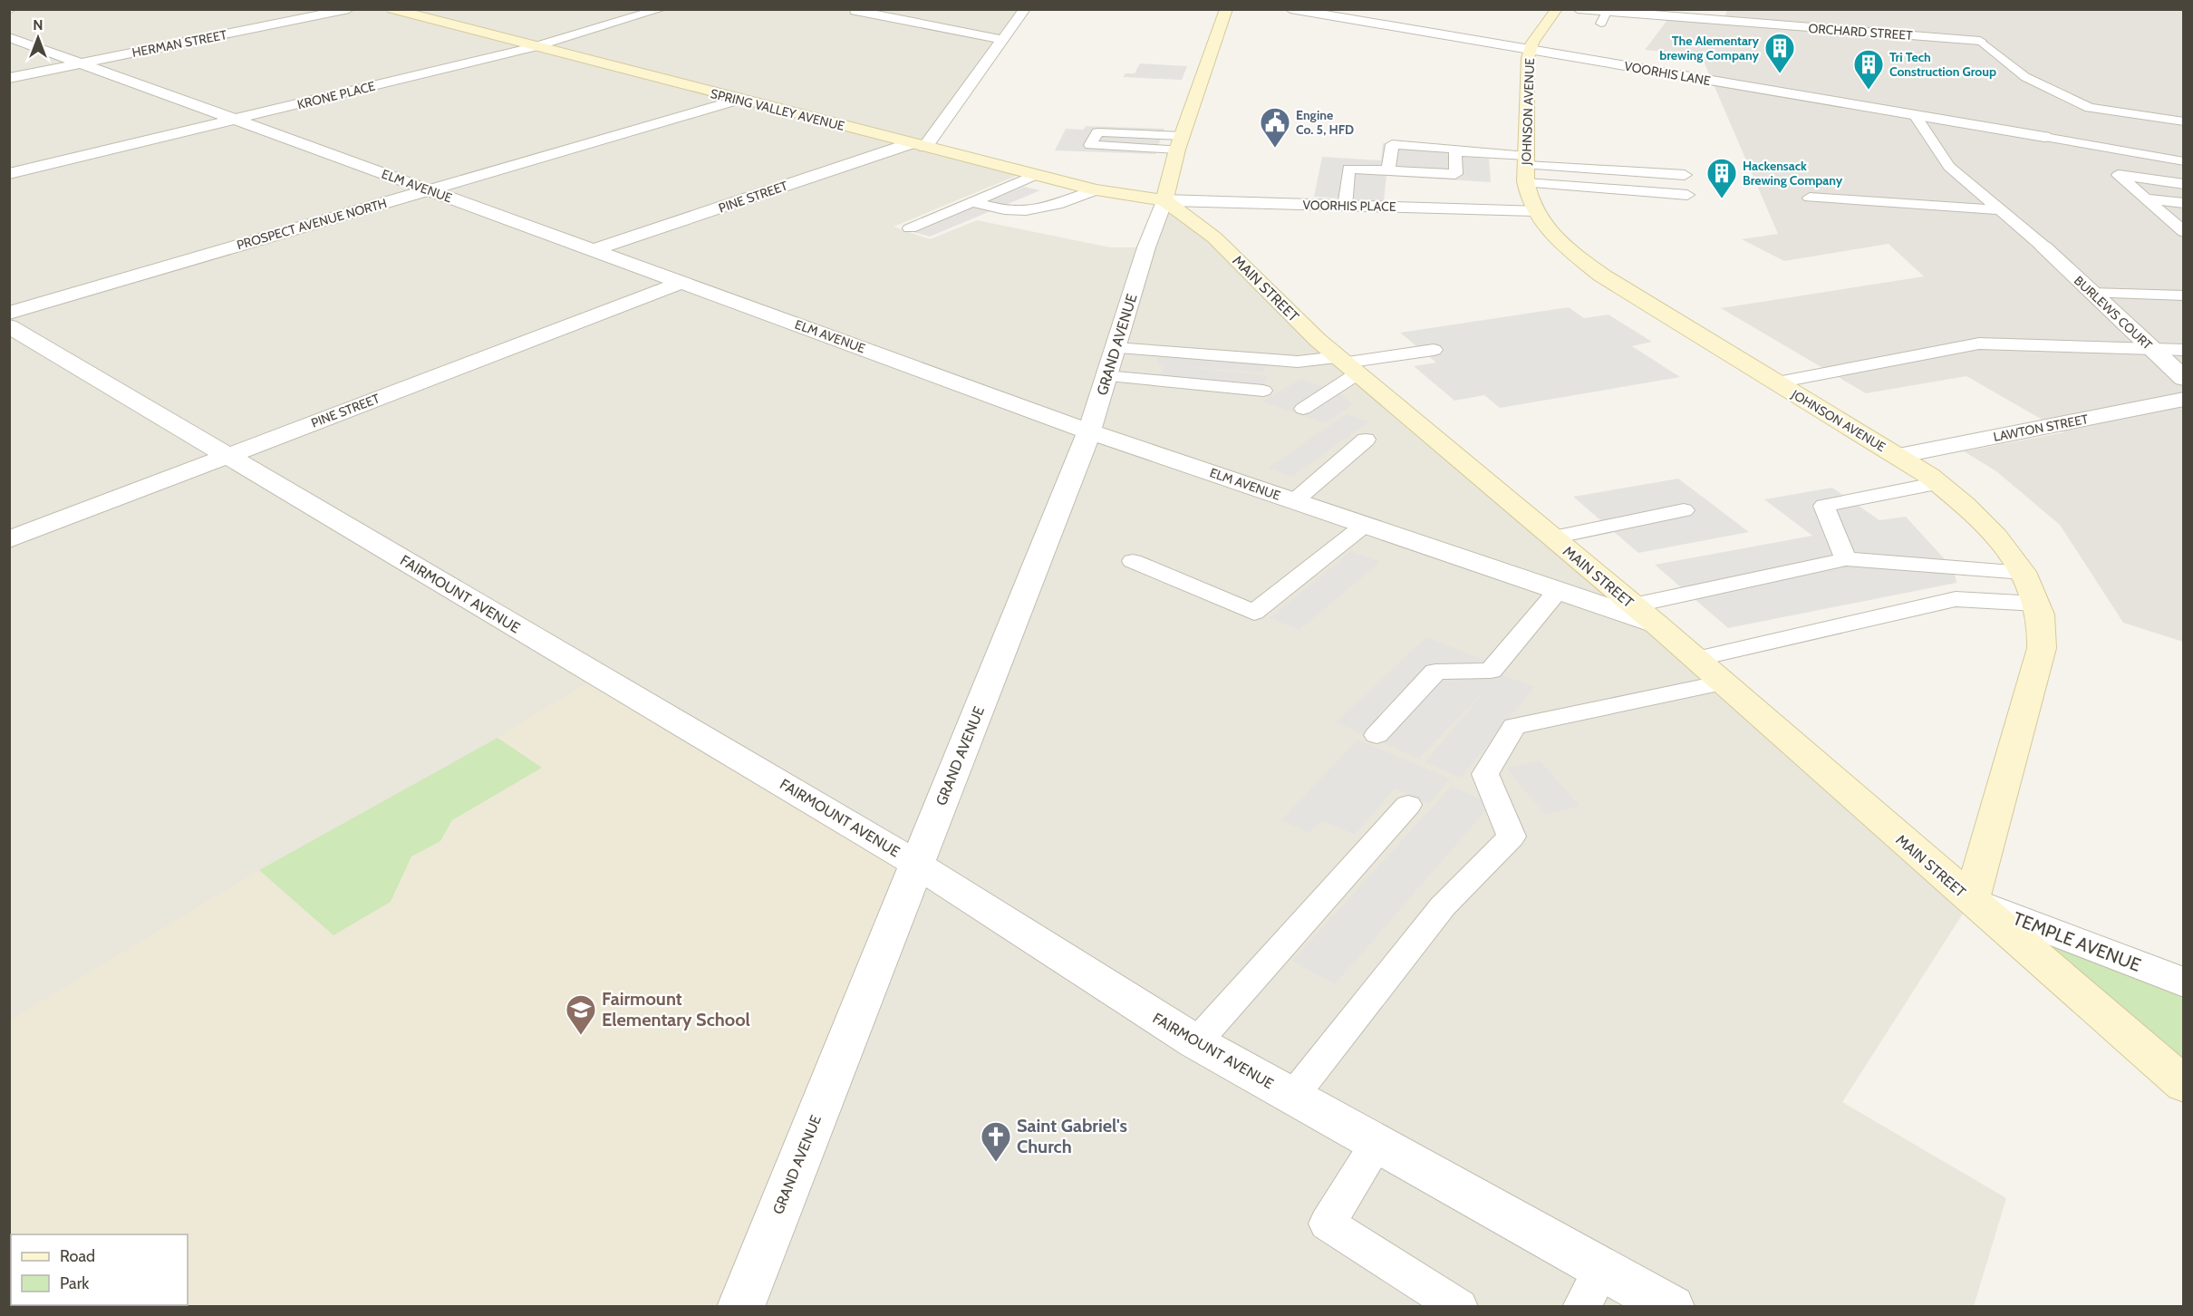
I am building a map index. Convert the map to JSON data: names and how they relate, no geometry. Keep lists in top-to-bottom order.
{
  "streets": {
    "street": [
      "ORCHARD STREET",
      "HERMAN STREET",
      "VOORHIS LANE",
      "KRONE PLACE",
      "SPRING VALLEY AVENUE",
      "JOHNSON AVENUE",
      "ELM AVENUE",
      "PINE STREET",
      "VOORHIS PLACE",
      "PROSPECT AVENUE NORTH",
      "MAIN STREET",
      "BURLEWS COURT",
      "GRAND AVENUE",
      "LAWTON STREET",
      "FAIRMOUNT AVENUE",
      "TEMPLE AVENUE"
    ]
  },
  "crossings": [
    ["HERMAN STREET", "ELM AVENUE"],
    ["VOORHIS LANE", "JOHNSON AVENUE"],
    ["KRONE PLACE", "SPRING VALLEY AVENUE"],
    ["KRONE PLACE", "ELM AVENUE"],
    ["SPRING VALLEY AVENUE", "PINE STREET"],
    ["SPRING VALLEY AVENUE", "VOORHIS PLACE"],
    ["SPRING VALLEY AVENUE", "PROSPECT AVENUE NORTH"],
    ["SPRING VALLEY AVENUE", "MAIN STREET"],
    ["SPRING VALLEY AVENUE", "GRAND AVENUE"],
    ["JOHNSON AVENUE", "VOORHIS PLACE"],
    ["JOHNSON AVENUE", "MAIN STREET"],
    ["JOHNSON AVENUE", "LAWTON STREET"],
    ["JOHNSON AVENUE", "TEMPLE AVENUE"],
    ["ELM AVENUE", "PINE STREET"],
    ["ELM AVENUE", "PROSPECT AVENUE NORTH"],
    ["ELM AVENUE", "MAIN STREET"],
    ["ELM AVENUE", "GRAND AVENUE"],
    ["PINE STREET", "FAIRMOUNT AVENUE"],
    ["VOORHIS PLACE", "MAIN STREET"],
    ["VOORHIS PLACE", "GRAND AVENUE"],
    ["MAIN STREET", "GRAND AVENUE"],
    ["MAIN STREET", "TEMPLE AVENUE"],
    ["GRAND AVENUE", "FAIRMOUNT AVENUE"]
  ],
  "places": {
    "building": ["The Alementary brewing Company", "Tri Tech Construction Group", "Hackensack Brewing Company"],
    "public building": ["Engine Co. 5, HFD"],
    "school or university": ["Fairmount Elementary School"],
    "church": ["Saint Gabriel's Church"]
  },
  "legend": ["Road", "Park"],
  "north": "top"
}
